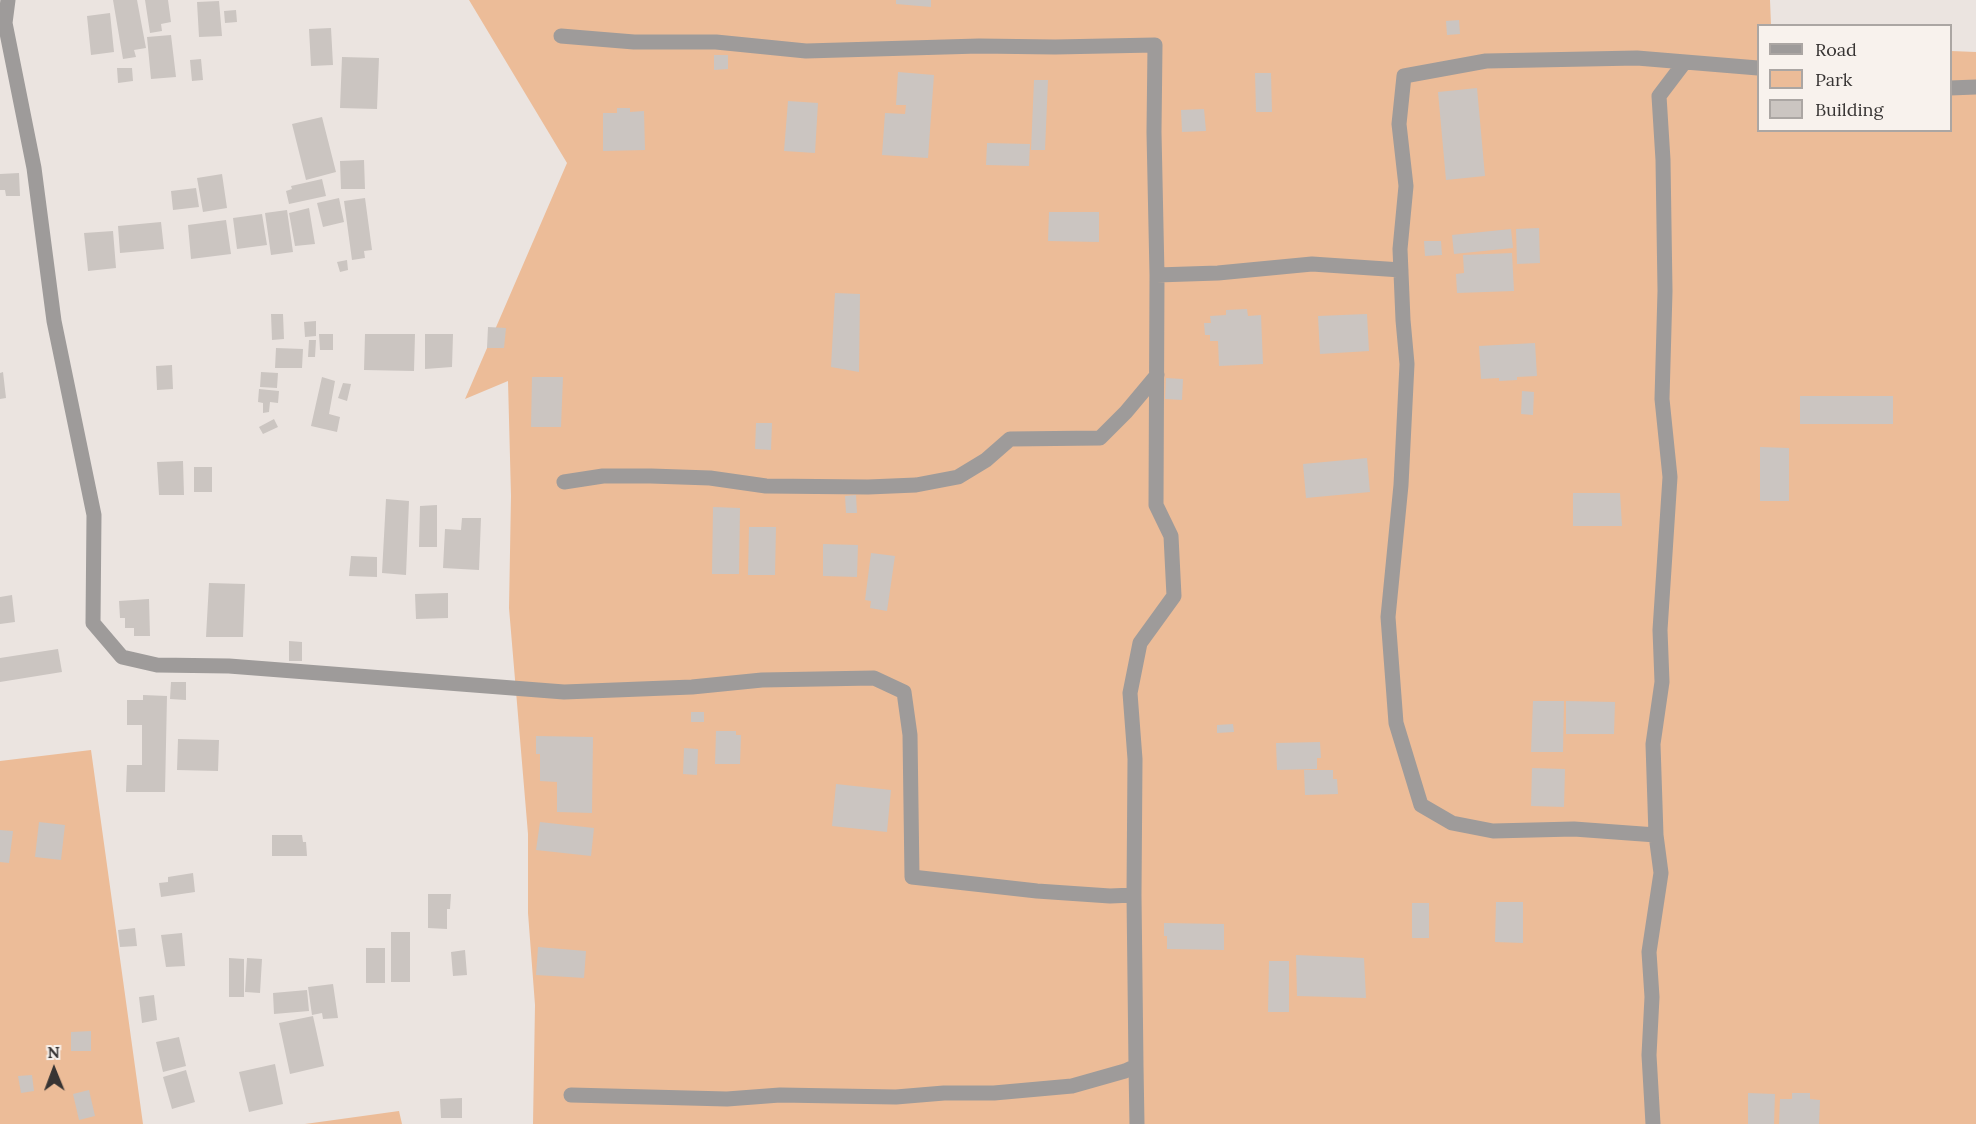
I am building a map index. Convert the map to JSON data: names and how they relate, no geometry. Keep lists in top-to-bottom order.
{
  "legend": ["Road", "Park", "Building"],
  "north": "top"
}
